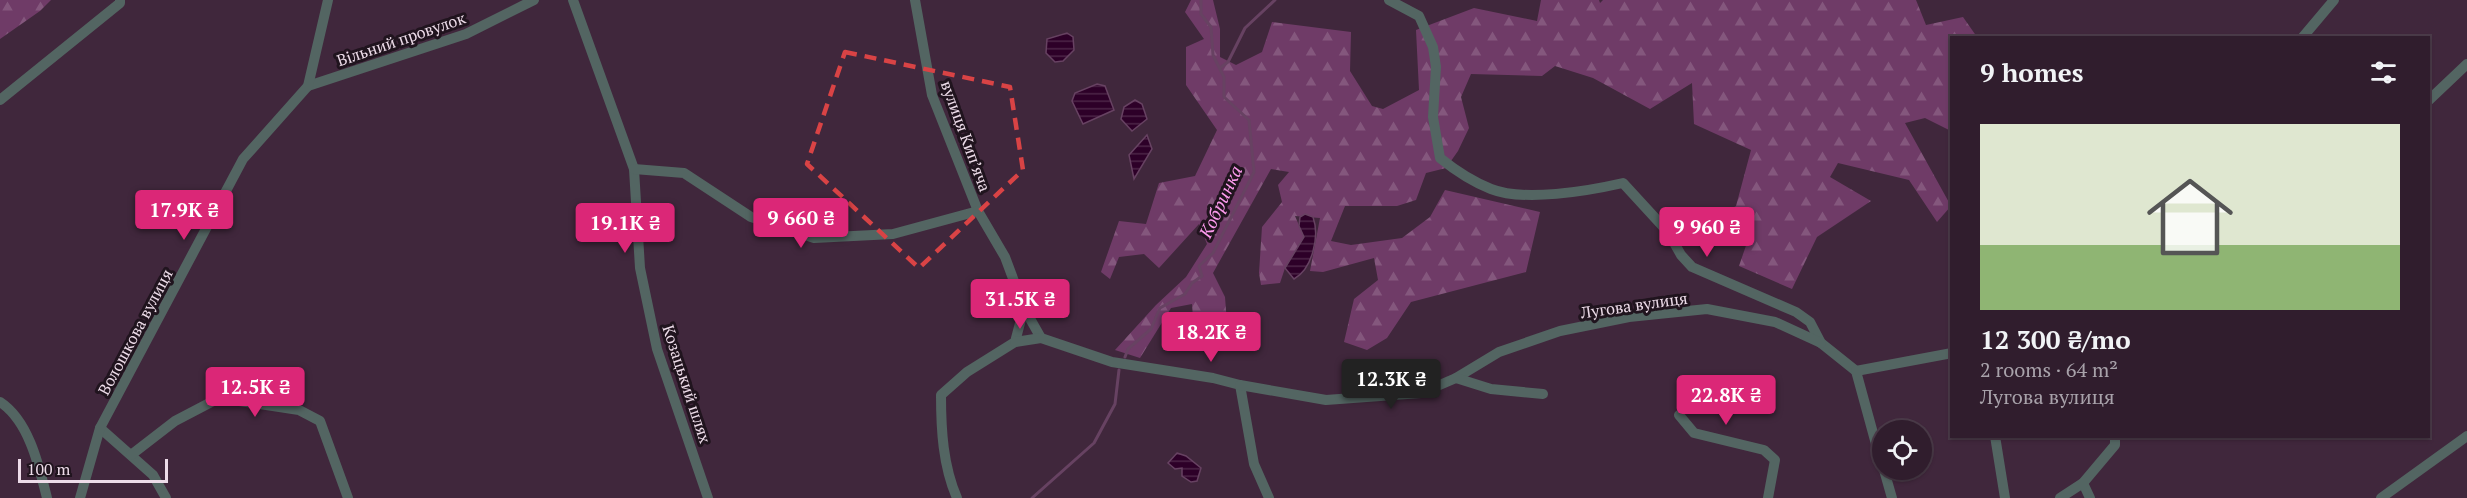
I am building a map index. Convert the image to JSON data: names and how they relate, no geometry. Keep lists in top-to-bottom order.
{
  "streets": {
    "street": [
      "Вільний провулок",
      "вулиця Кипʼяча",
      "Лугова вулиця",
      "Волошкова вулиця",
      "Козацький шлях"
    ]
  },
  "crossings": [
    ["Вільний провулок", "Волошкова вулиця"],
    ["вулиця Кипʼяча", "Лугова вулиця"],
    ["вулиця Кипʼяча", "Козацький шлях"]
  ],
  "water": ["Кобринка"],
  "scale_bar": "100 m",
  "page": {
    "heading": "9 homes",
    "list": [
      {
        "name": "12 300 ₴/mo",
        "note": "2 rooms · 64 m² · Лугова вулиця"
      }
    ],
    "price": [
      "17.9K ₴",
      "9 660 ₴",
      "19.1K ₴",
      "9 960 ₴",
      "31.5K ₴",
      "18.2K ₴",
      "12.3K ₴",
      "12.5K ₴",
      "22.8K ₴"
    ],
    "scale": "100 m"
  }
}
